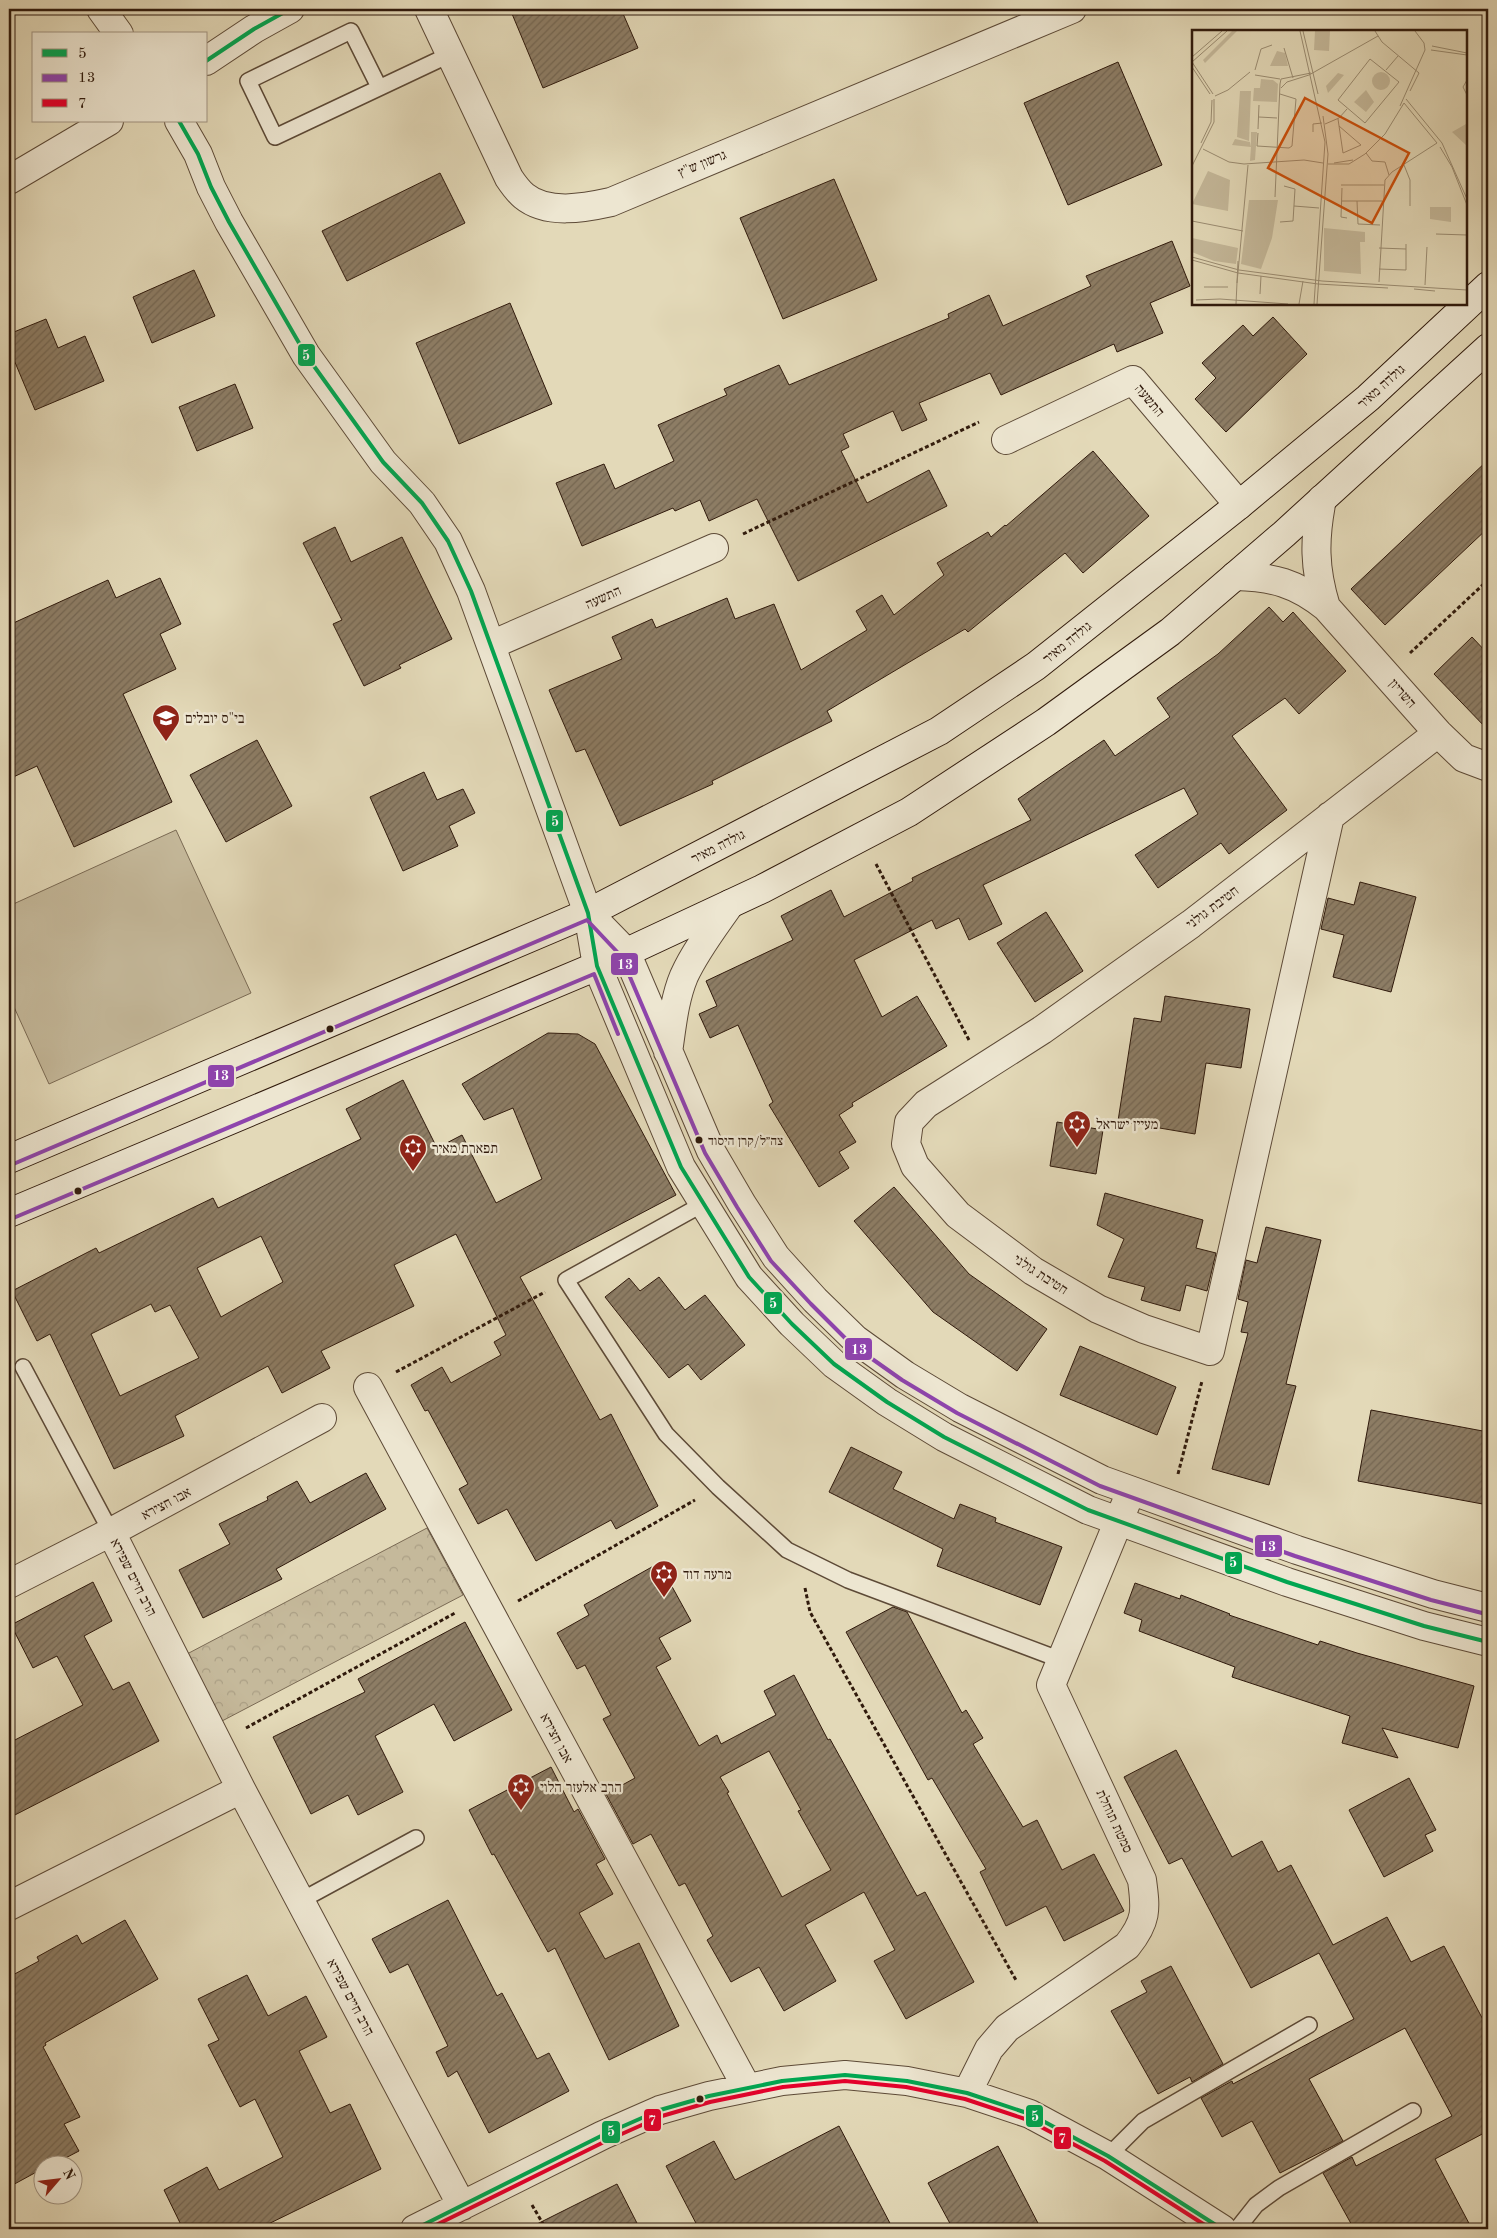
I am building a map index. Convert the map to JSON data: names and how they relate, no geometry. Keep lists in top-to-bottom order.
{
  "streets": {
    "street": [
      "גרשון ש\"ץ",
      "גולדה מאיר",
      "התשעה",
      "השריון",
      "חטיבת גולני",
      "אבו חצירא",
      "הרב חיים שפירא",
      "סמטת תוחלת"
    ]
  },
  "crossings": [
    ["גולדה מאיר", "התשעה"],
    ["השריון", "חטיבת גולני"],
    ["אבו חצירא", "הרב חיים שפירא"]
  ],
  "places": {
    "school or university": ["בי\"ס יובלים"],
    "other": ["צה״ל/קרן היסוד"],
    "synagogue": [
      "מעיין ישראל",
      "תפארת מאיר",
      "מרעה דוד",
      "הרב אלעזר הלוי"
    ]
  },
  "lines": ["transit line 5", "transit line 13", "transit line 7"],
  "legend": ["5", "13", "7"],
  "north": "top right"
}
